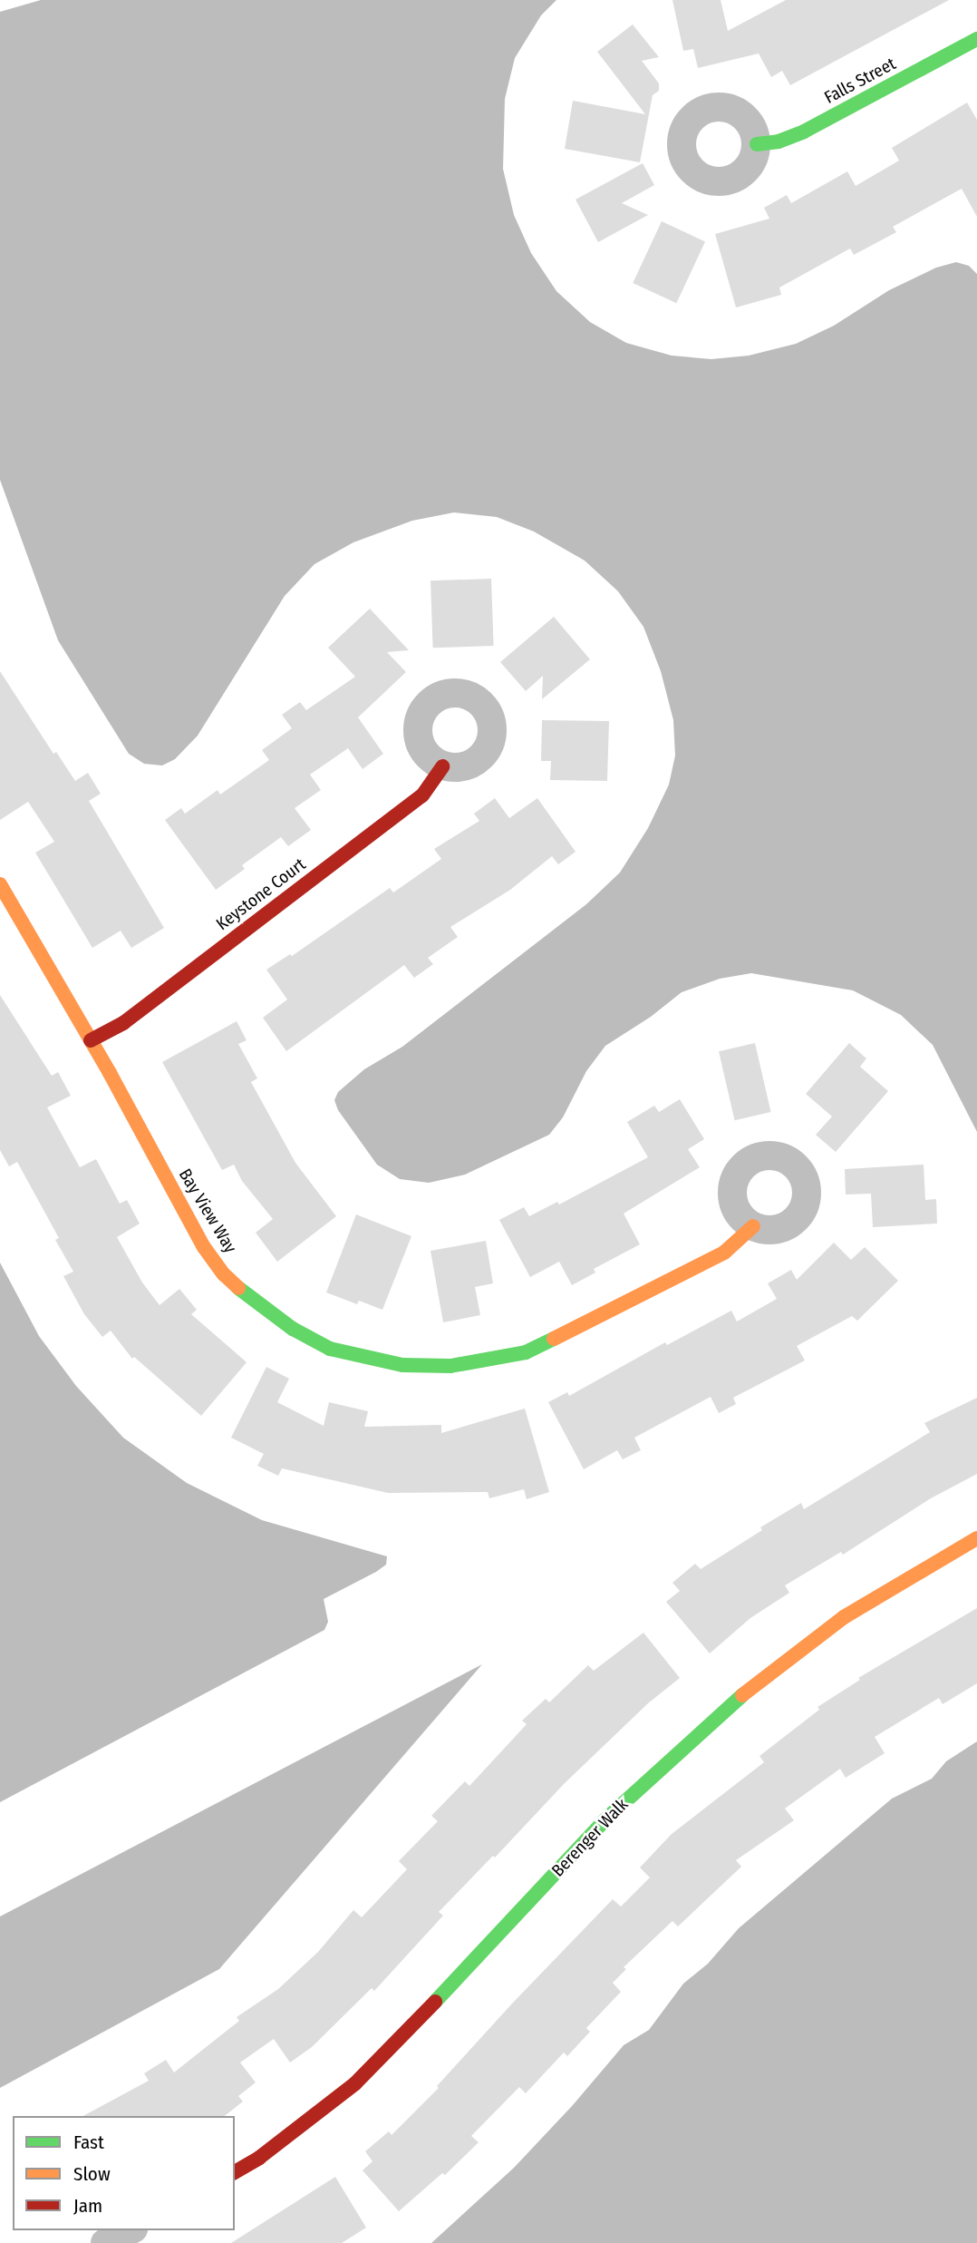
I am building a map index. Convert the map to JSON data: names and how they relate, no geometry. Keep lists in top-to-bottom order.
{
  "streets": {
    "street": [
      "Falls Street",
      "Keystone Court",
      "Bay View Way",
      "Berenger Walk"
    ]
  },
  "crossings": [
    ["Keystone Court", "Bay View Way"]
  ],
  "legend": ["Fast", "Slow", "Jam"]
}
